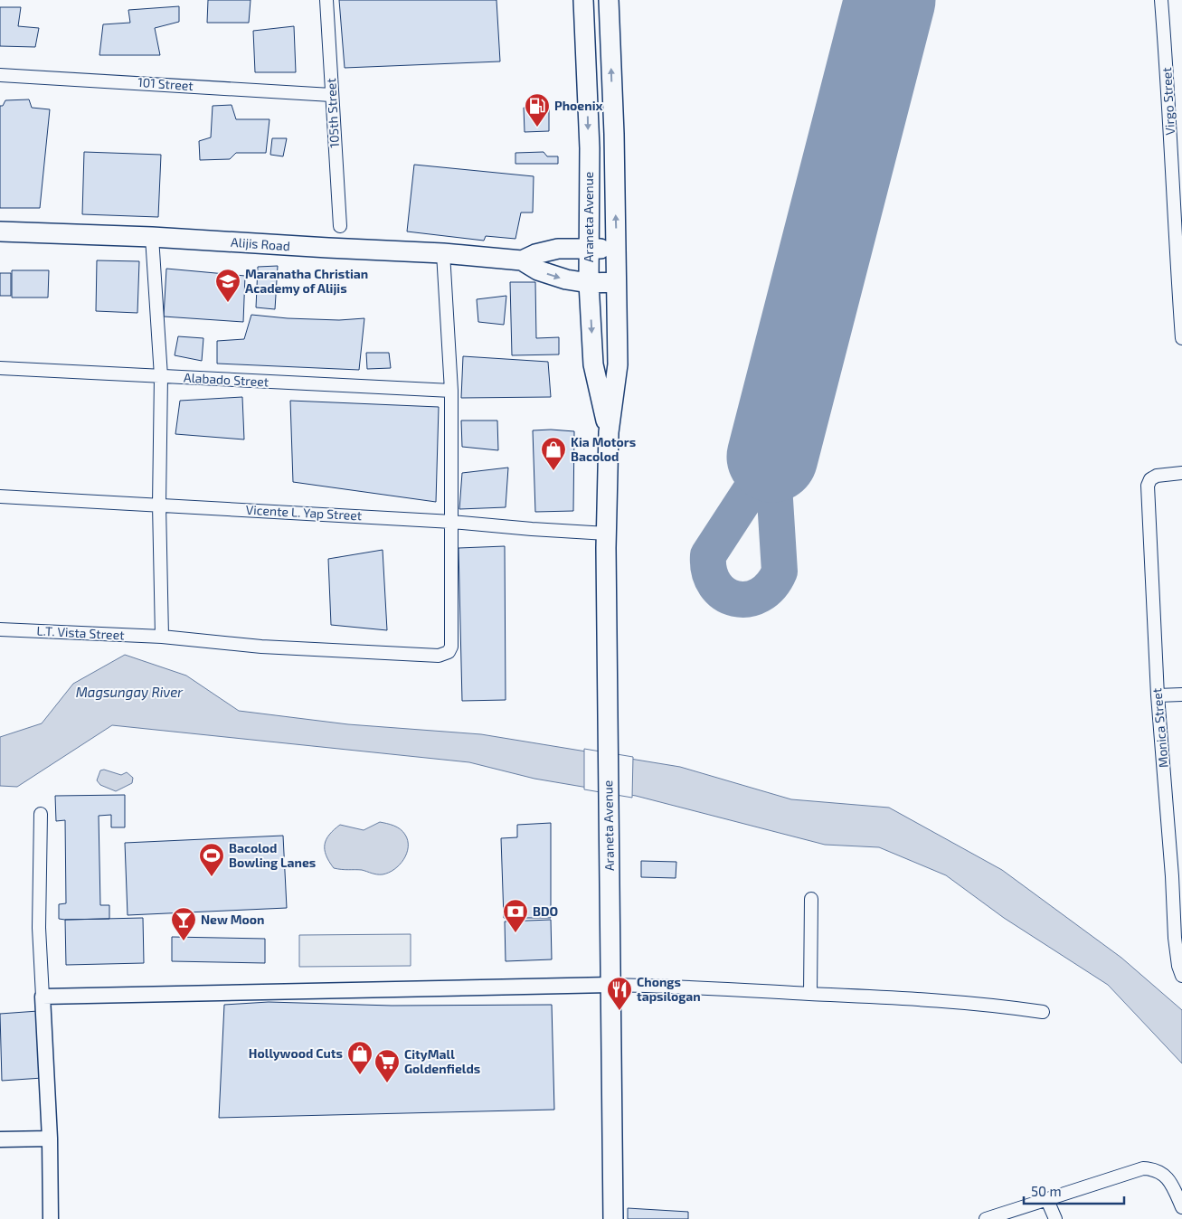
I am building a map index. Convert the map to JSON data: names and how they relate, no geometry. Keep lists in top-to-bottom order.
{
  "streets": {
    "main road": ["Araneta Avenue", "Alijis Road"],
    "street": [
      "101 Street",
      "Virgo Street",
      "105th Street",
      "Alabado Street",
      "Vicente L. Yap Street",
      "L.T. Vista Street",
      "Monica Street"
    ]
  },
  "crossings": [
    ["101 Street", "105th Street"],
    ["Araneta Avenue", "Alijis Road"],
    ["Araneta Avenue", "Vicente L. Yap Street"],
    ["Vicente L. Yap Street", "L.T. Vista Street"]
  ],
  "water": ["Magsungay River"],
  "places": {
    "fuel station": ["Phoenix"],
    "school or university": ["Maranatha Christian Academy of Alijis"],
    "shop": ["Kia Motors Bacolod", "Hollywood Cuts"],
    "sports": ["Bacolod Bowling Lanes"],
    "bank": ["BDO"],
    "bar": ["New Moon"],
    "restaurant": ["Chongs tapsilogan"],
    "supermarket": ["CityMall Goldenfields"]
  },
  "scale_bar": "50 m"
}
